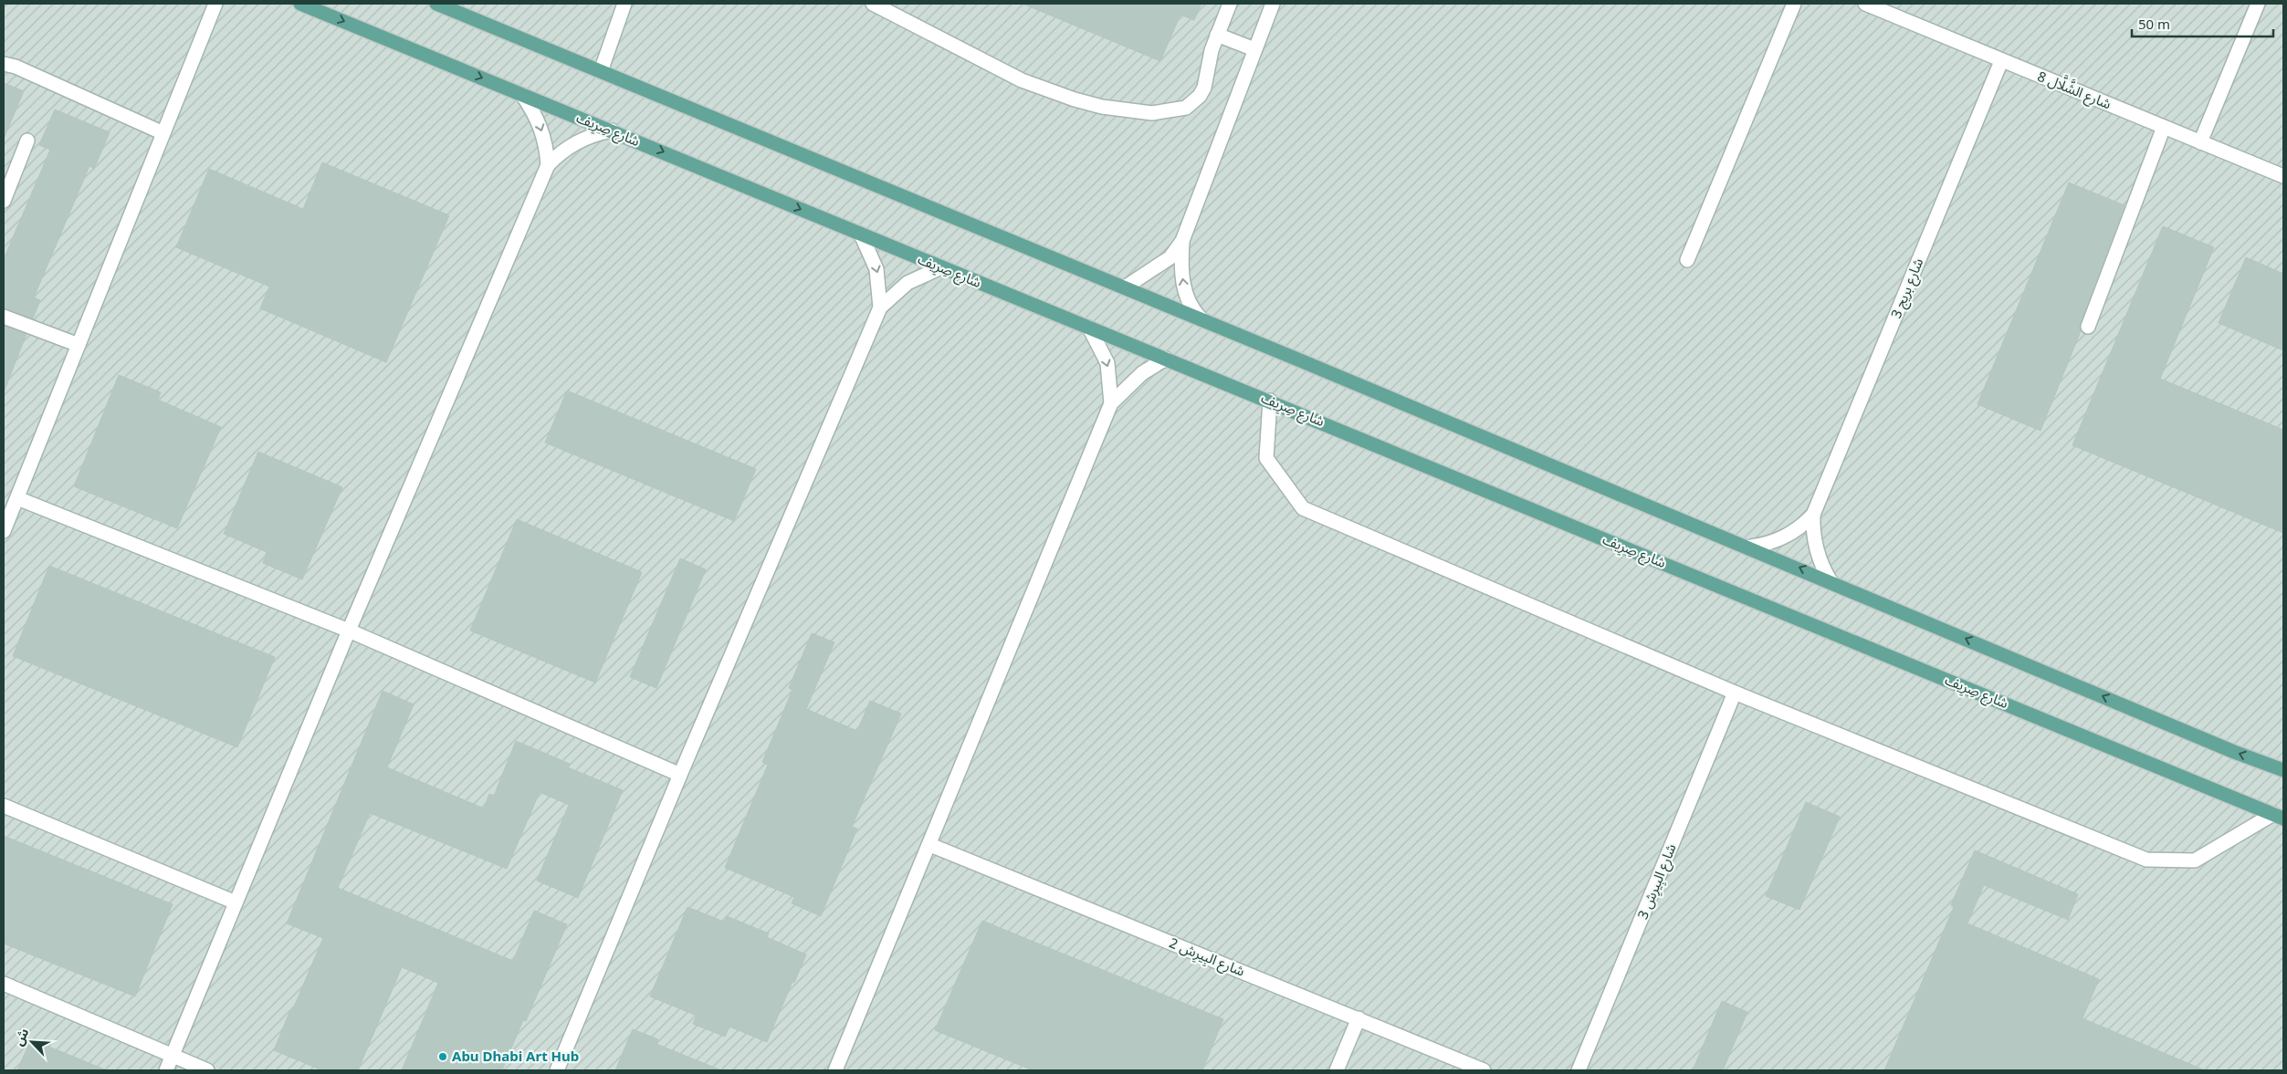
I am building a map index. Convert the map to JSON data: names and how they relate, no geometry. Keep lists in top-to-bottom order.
{
  "streets": {
    "main road": ["شارع صِرِيف"],
    "street": [
      "شارع الشَّلَّال 8",
      "شارع بريج 3",
      "شارع البِيرِش 3",
      "شارع البِيرِش 2"
    ]
  },
  "crossings": [
    ["شارع الشَّلَّال 8", "شارع بريج 3"]
  ],
  "places": ["Abu Dhabi Art Hub"],
  "scale_bar": "50 m",
  "north": "top left"
}
